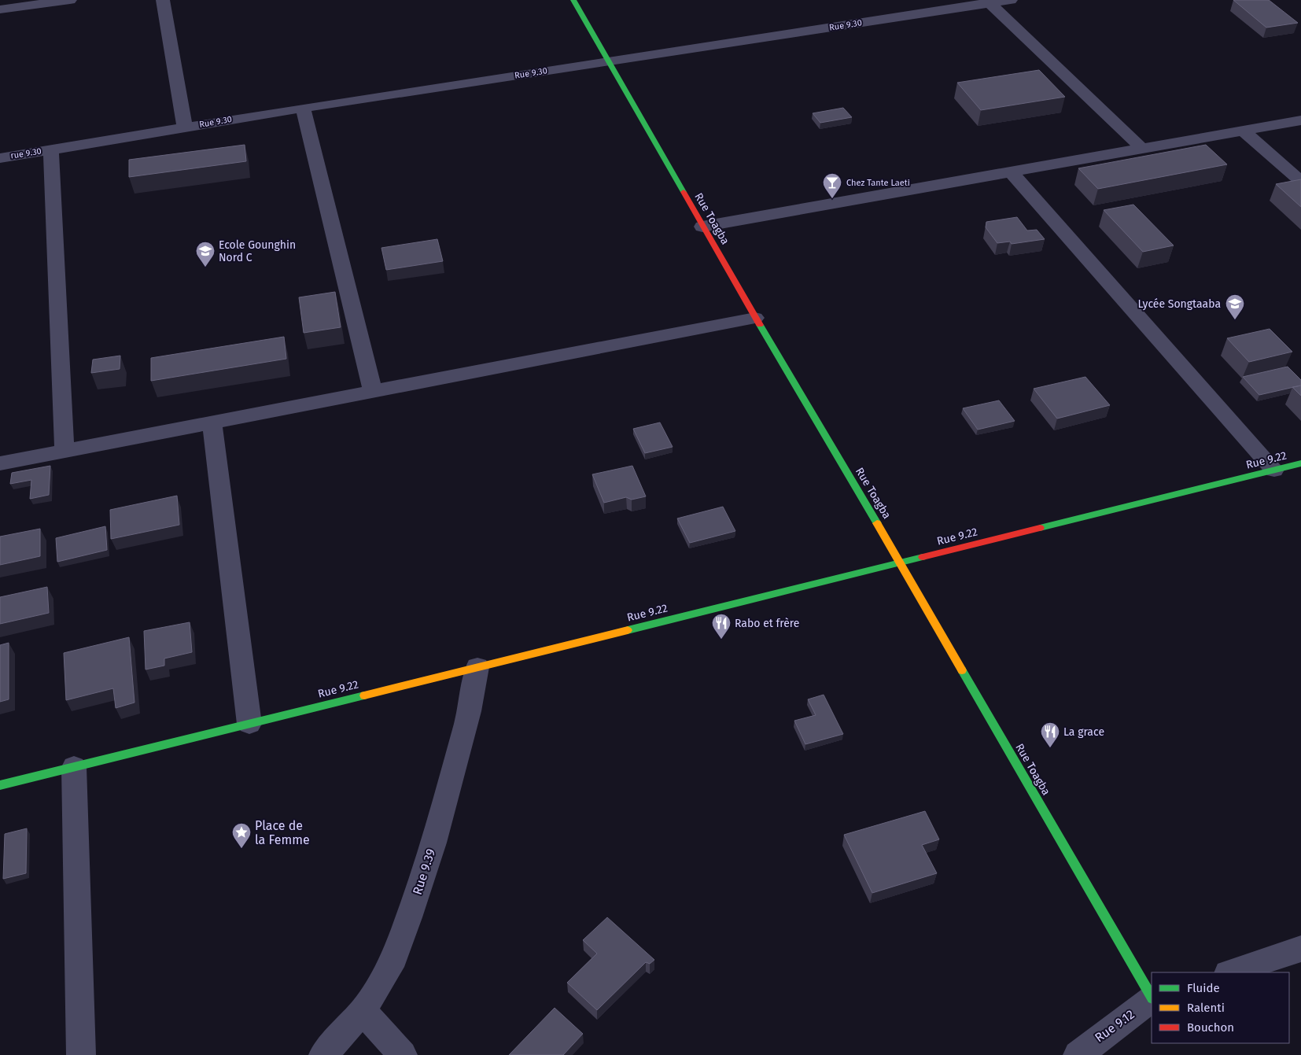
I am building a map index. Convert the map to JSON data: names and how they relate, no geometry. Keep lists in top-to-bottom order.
{
  "streets": {
    "street": [
      "Rue 9.30",
      "rue 9.30",
      "Rue Toagba",
      "Rue 9.22",
      "Rue 9.39",
      "Rue 9.12"
    ]
  },
  "crossings": [
    ["Rue 9.30", "rue 9.30"],
    ["Rue 9.30", "Rue Toagba"],
    ["Rue Toagba", "Rue 9.22"],
    ["Rue Toagba", "Rue 9.12"],
    ["Rue 9.22", "Rue 9.39"]
  ],
  "places": {
    "bar": ["Chez Tante Laeti"],
    "school or university": ["Ecole Gounghin Nord C", "Lycée Songtaaba"],
    "restaurant": ["Rabo et frère", "La grace"],
    "place": ["Place de la Femme"]
  },
  "legend": ["Fluide", "Ralenti", "Bouchon"]
}
